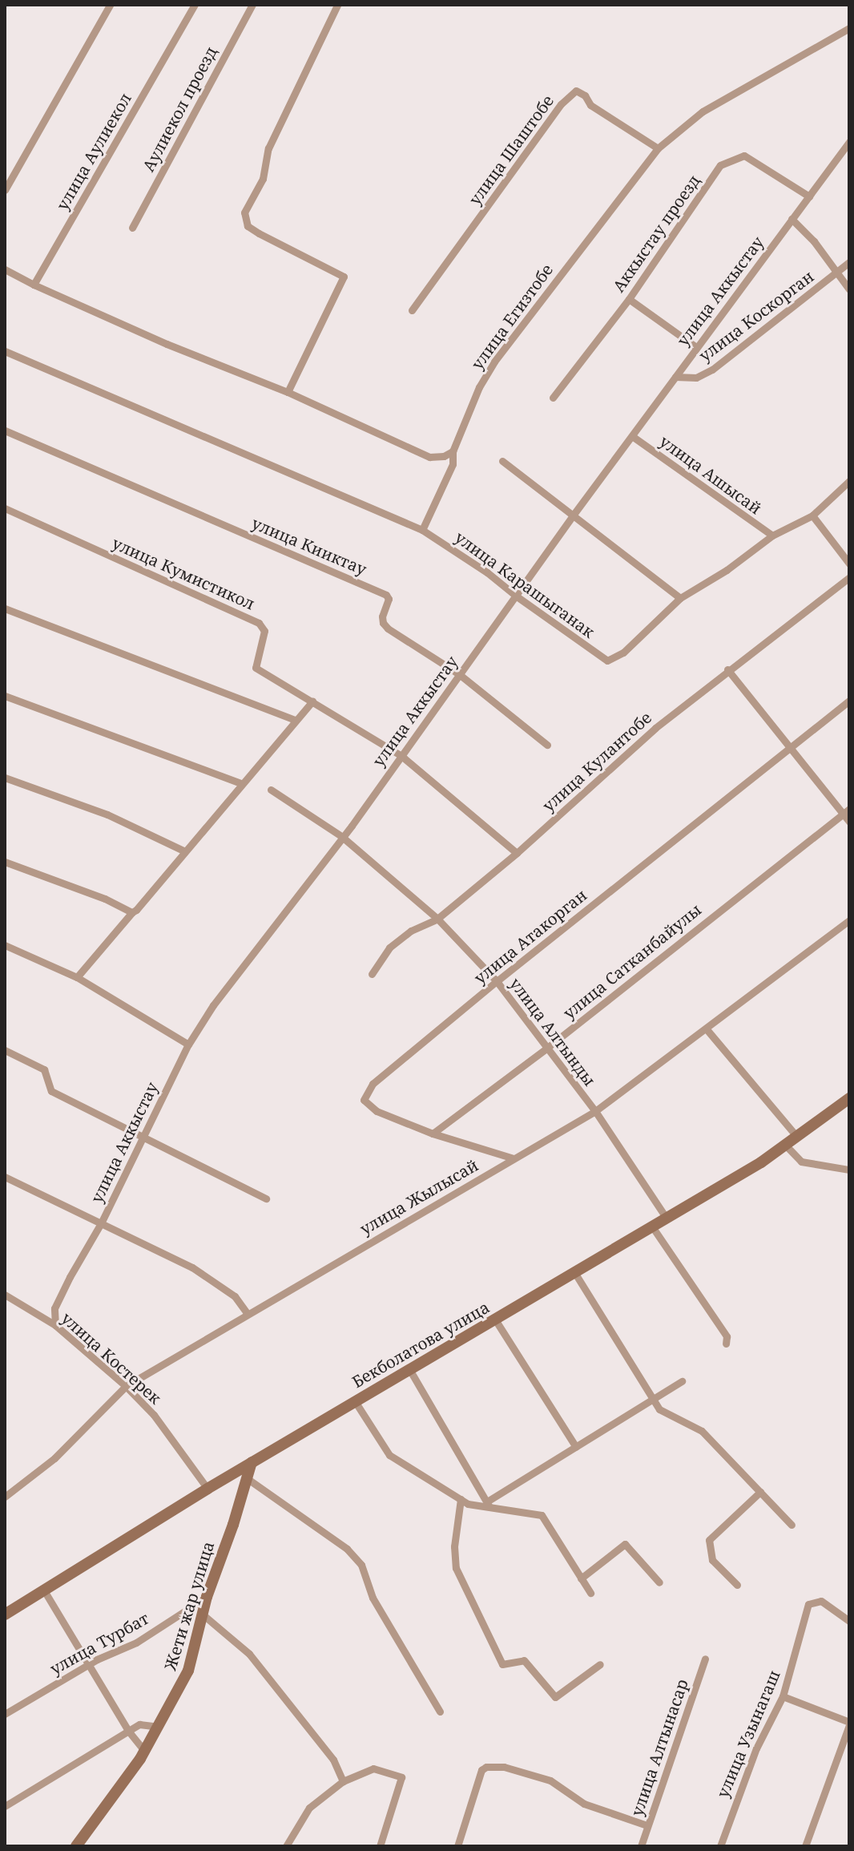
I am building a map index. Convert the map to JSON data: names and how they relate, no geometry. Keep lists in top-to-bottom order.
{
  "streets": {
    "street": [
      "Аулиекол проезд",
      "улица Шаштобе",
      "улица Аулиекол",
      "Аккыстау проезд",
      "улица Аккыстау",
      "улица Коскорган",
      "улица Егизтобе",
      "улица Ашысай",
      "улица Кииктау",
      "улица Кумистикол",
      "улица Карашыганак",
      "улица Кулантобе",
      "улица Атакорган",
      "улица Сатканбайулы",
      "улица Алтынды",
      "улица Жылысай",
      "Бекболатова улица",
      "улица Костерек",
      "Жети жар улица",
      "улица Турбат",
      "улица Узынагаш",
      "улица Алтынасар"
    ]
  },
  "crossings": [
    ["улица Шаштобе", "улица Егизтобе"],
    ["Аккыстау проезд", "улица Аккыстау"],
    ["Аккыстау проезд", "улица Коскорган"],
    ["улица Аккыстау", "улица Коскорган"],
    ["улица Аккыстау", "улица Ашысай"],
    ["улица Аккыстау", "улица Кииктау"],
    ["улица Аккыстау", "улица Кумистикол"],
    ["улица Аккыстау", "улица Карашыганак"],
    ["улица Аккыстау", "улица Алтынды"],
    ["улица Аккыстау", "улица Костерек"],
    ["улица Егизтобе", "улица Карашыганак"],
    ["улица Ашысай", "улица Карашыганак"],
    ["улица Кумистикол", "улица Кулантобе"],
    ["улица Кулантобе", "улица Алтынды"],
    ["улица Атакорган", "улица Сатканбайулы"],
    ["улица Атакорган", "улица Алтынды"],
    ["улица Атакорган", "улица Жылысай"],
    ["улица Сатканбайулы", "улица Алтынды"],
    ["улица Алтынды", "улица Жылысай"],
    ["улица Алтынды", "Бекболатова улица"],
    ["улица Жылысай", "улица Костерек"],
    ["Бекболатова улица", "улица Костерек"],
    ["Бекболатова улица", "Жети жар улица"],
    ["Жети жар улица", "улица Турбат"]
  ]
}
